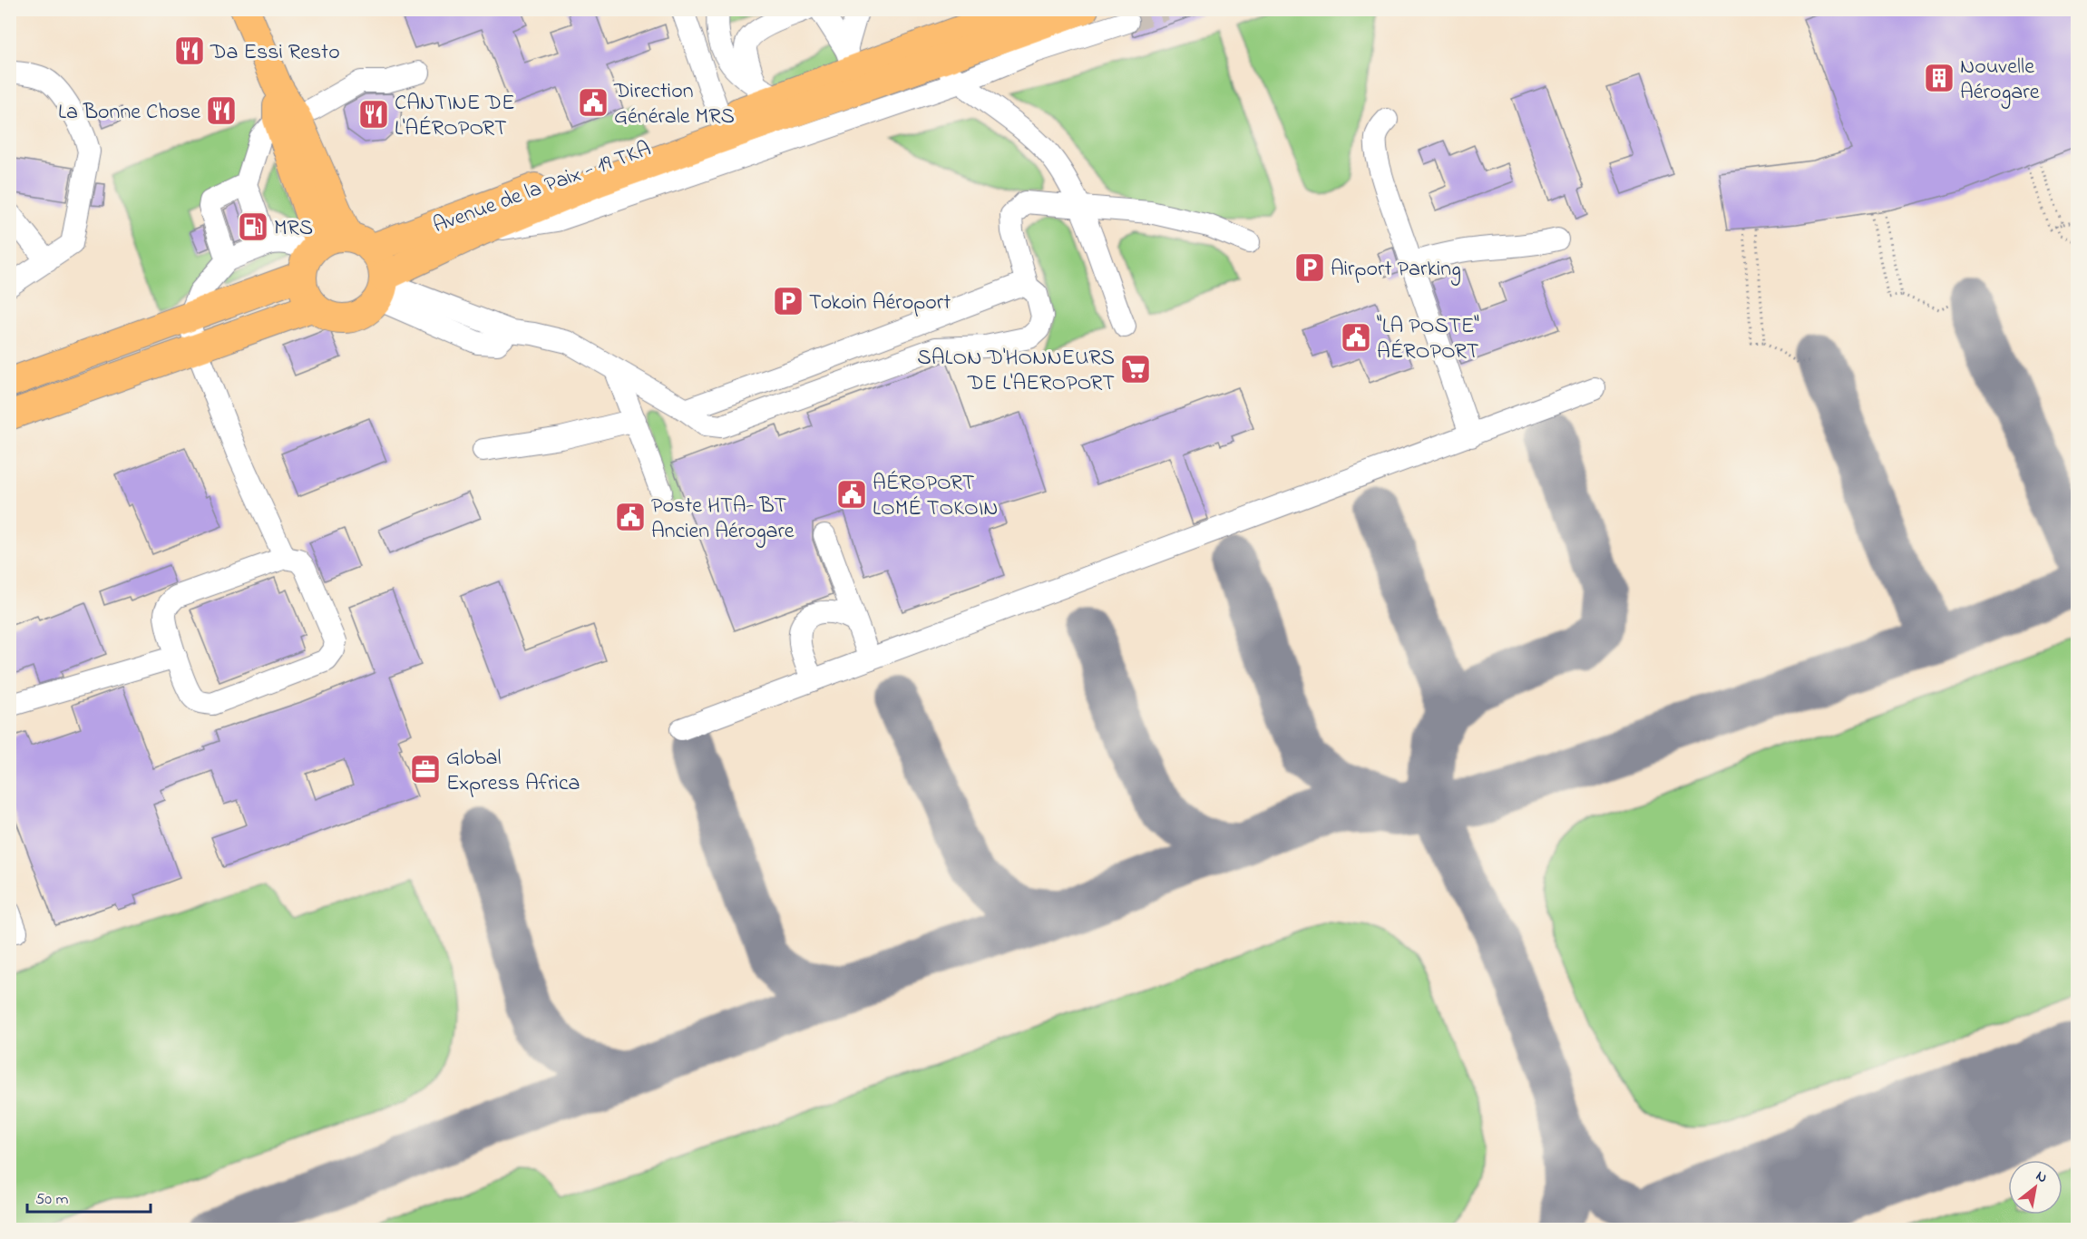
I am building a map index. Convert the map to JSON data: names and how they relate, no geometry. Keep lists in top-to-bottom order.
{
  "streets": {
    "main road": ["Avenue de la Paix - 19 TKA"]
  },
  "places": {
    "restaurant": ["Da Essi Resto", "La Bonne Chose", "CANTINE DE L'AÉROPORT"],
    "building": ["Nouvelle Aérogare"],
    "public building": [
      "Direction Générale MRS",
      "\"LA POSTE\" AÉROPORT",
      "AÉROPORT LOMÉ TOKOIN",
      "Poste HTA- BT Ancien Aérogare"
    ],
    "fuel station": ["MRS"],
    "parking": ["Airport Parking", "Tokoin Aéroport"],
    "supermarket": ["SALON D'HONNEURS DE L'AEROPORT"],
    "office": ["Global Express Africa"]
  },
  "scale_bar": "50 m",
  "north": "top right"
}
